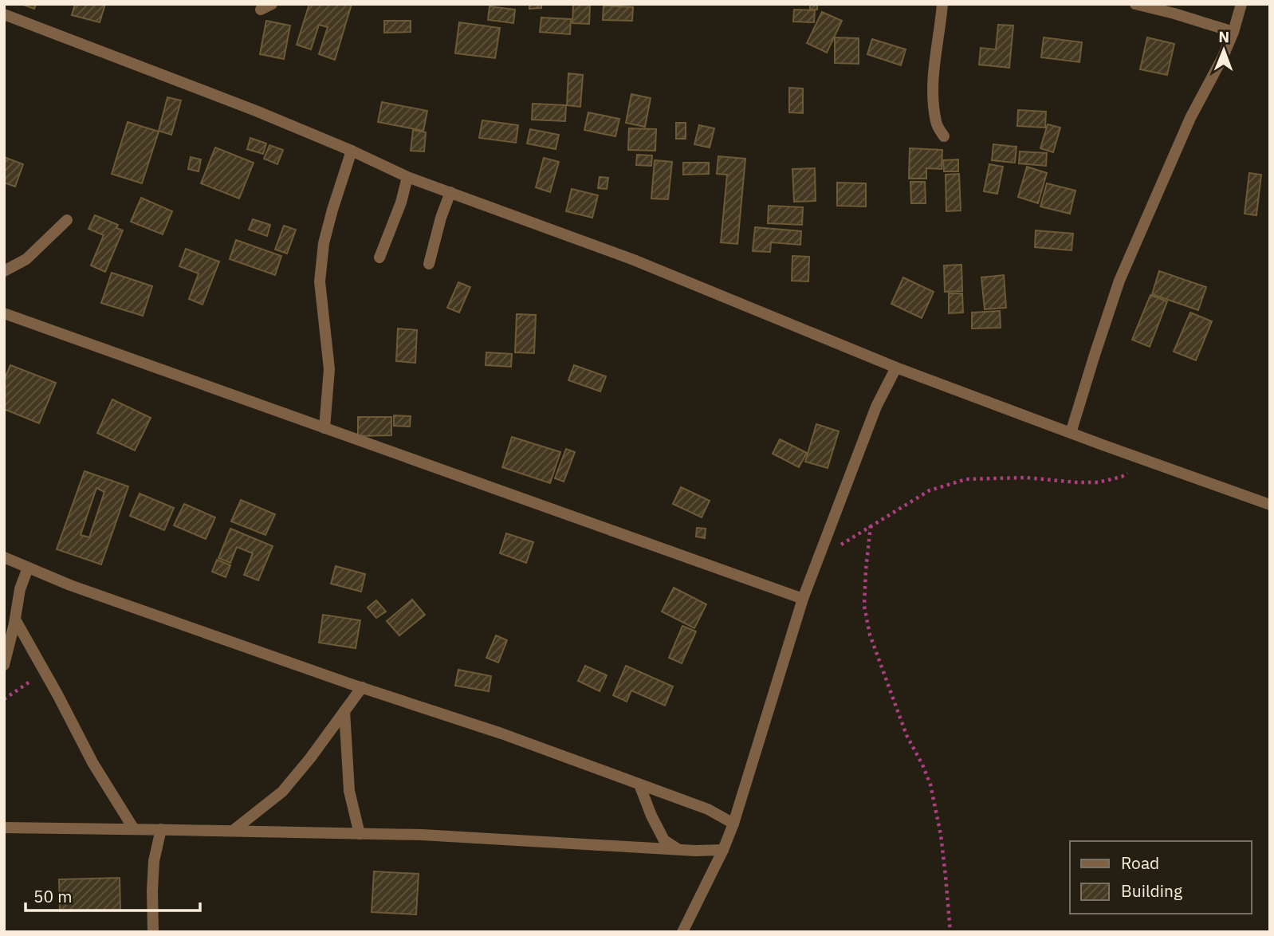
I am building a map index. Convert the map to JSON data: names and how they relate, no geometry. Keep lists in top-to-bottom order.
{
  "legend": ["Road", "Building"],
  "scale_bar": "50 m",
  "north": "top"
}
